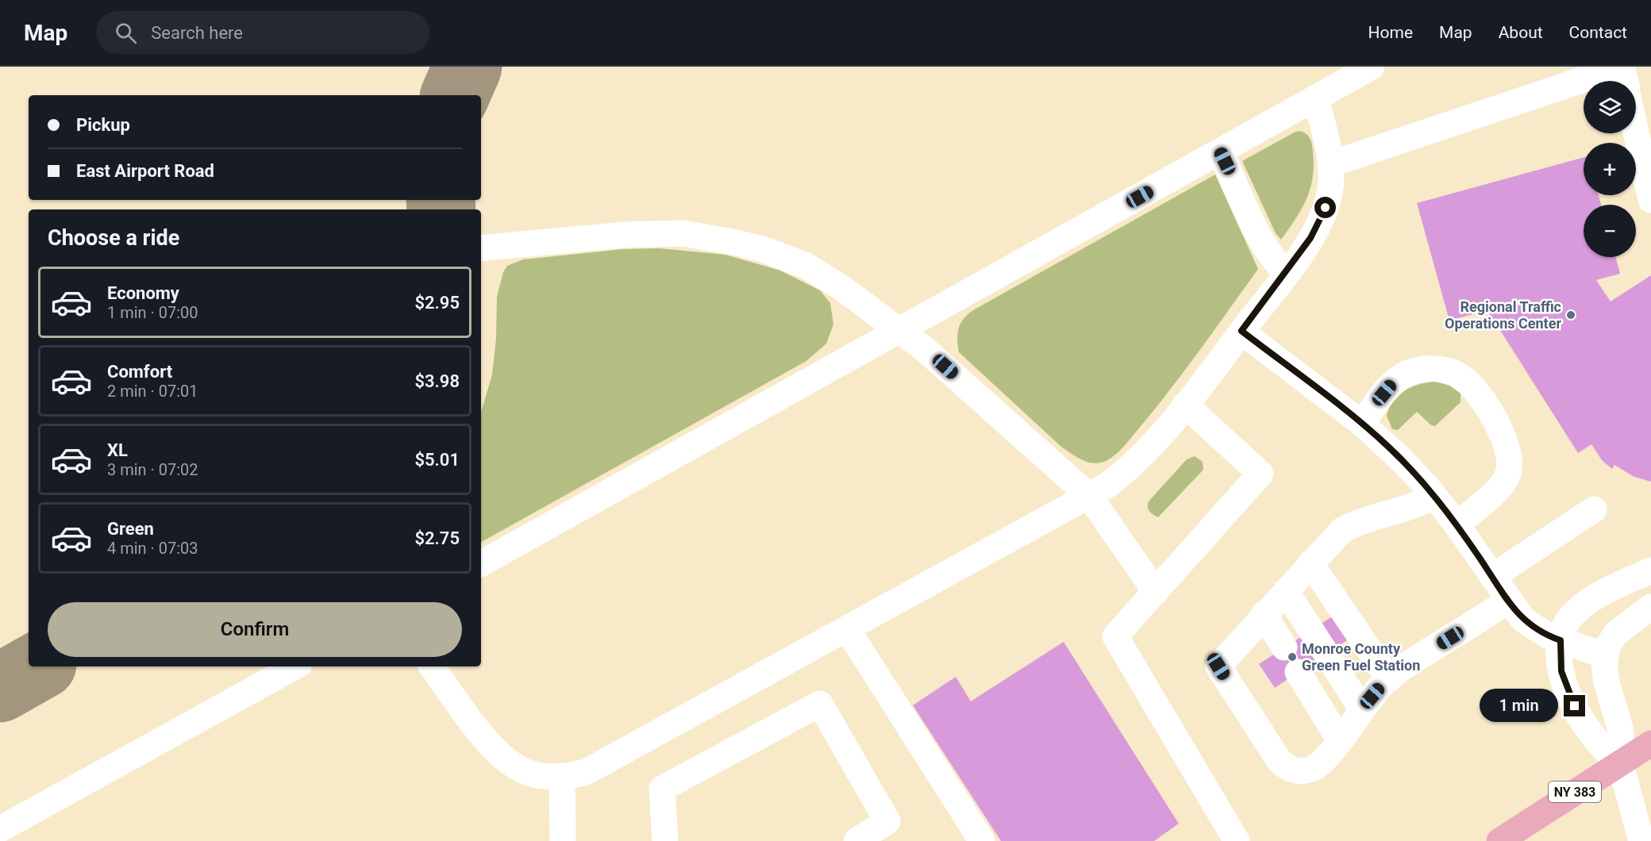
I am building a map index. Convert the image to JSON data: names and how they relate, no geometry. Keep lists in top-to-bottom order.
{
  "streets": {
    "main road": ["NY 383"]
  },
  "places": ["Regional Traffic Operations Center", "Monroe County Green Fuel Station"],
  "page": {
    "header": "Map",
    "search": "Search here",
    "nav": [
      "Home",
      "Map",
      "About",
      "Contact"
    ],
    "map_buttons": ["+", "−"],
    "banner": ["Pickup", "East Airport Road"],
    "heading": "Choose a ride",
    "list": [
      {
        "name": "Economy",
        "note": "1 min · 07:00",
        "value": "$2.95"
      },
      {
        "name": "Comfort",
        "note": "2 min · 07:01",
        "value": "$3.98"
      },
      {
        "name": "XL",
        "note": "3 min · 07:02",
        "value": "$5.01"
      },
      {
        "name": "Green",
        "note": "4 min · 07:03",
        "value": "$2.75"
      }
    ],
    "buttons": "Confirm",
    "bubble": "1 min"
  }
}
